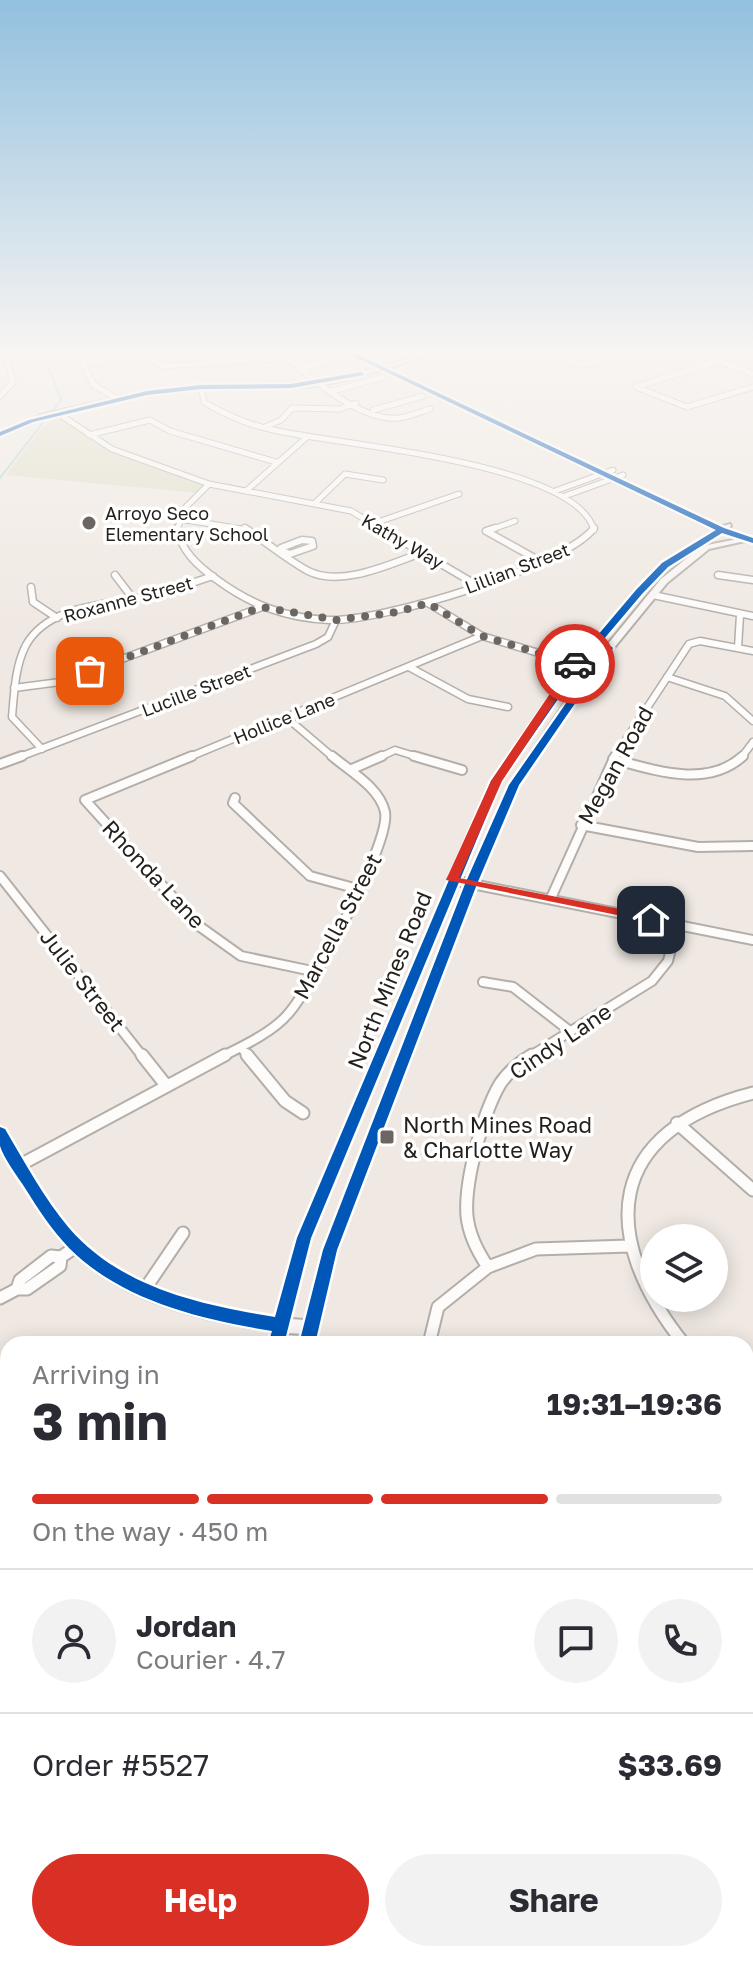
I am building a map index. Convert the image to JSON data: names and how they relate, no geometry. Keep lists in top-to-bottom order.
{
  "streets": {
    "main road": ["North Mines Road"],
    "street": [
      "Kathy Way",
      "Lillian Street",
      "Roxanne Street",
      "Lucille Street",
      "Hollice Lane",
      "Megan Road",
      "Rhonda Lane",
      "Marcella Street",
      "Julie Street",
      "Cindy Lane"
    ]
  },
  "crossings": [
    ["Kathy Way", "Lillian Street"],
    ["Lillian Street", "Lucille Street"],
    ["Roxanne Street", "Lucille Street"],
    ["Hollice Lane", "Rhonda Lane"],
    ["Hollice Lane", "Marcella Street"],
    ["Rhonda Lane", "Marcella Street"],
    ["Marcella Street", "Julie Street"]
  ],
  "places": {
    "other": ["Arroyo Seco Elementary School"],
    "transit": ["North Mines Road & Charlotte Way"]
  },
  "page": {
    "heading": ["3 min", "Arriving in", "19:31–19:36"],
    "panel": [
      "Jordan",
      "Courier · 4.7",
      "Order #5527",
      "$33.69"
    ],
    "bar": "On the way · 450 m",
    "buttons": ["Help", "Share"]
  }
}
